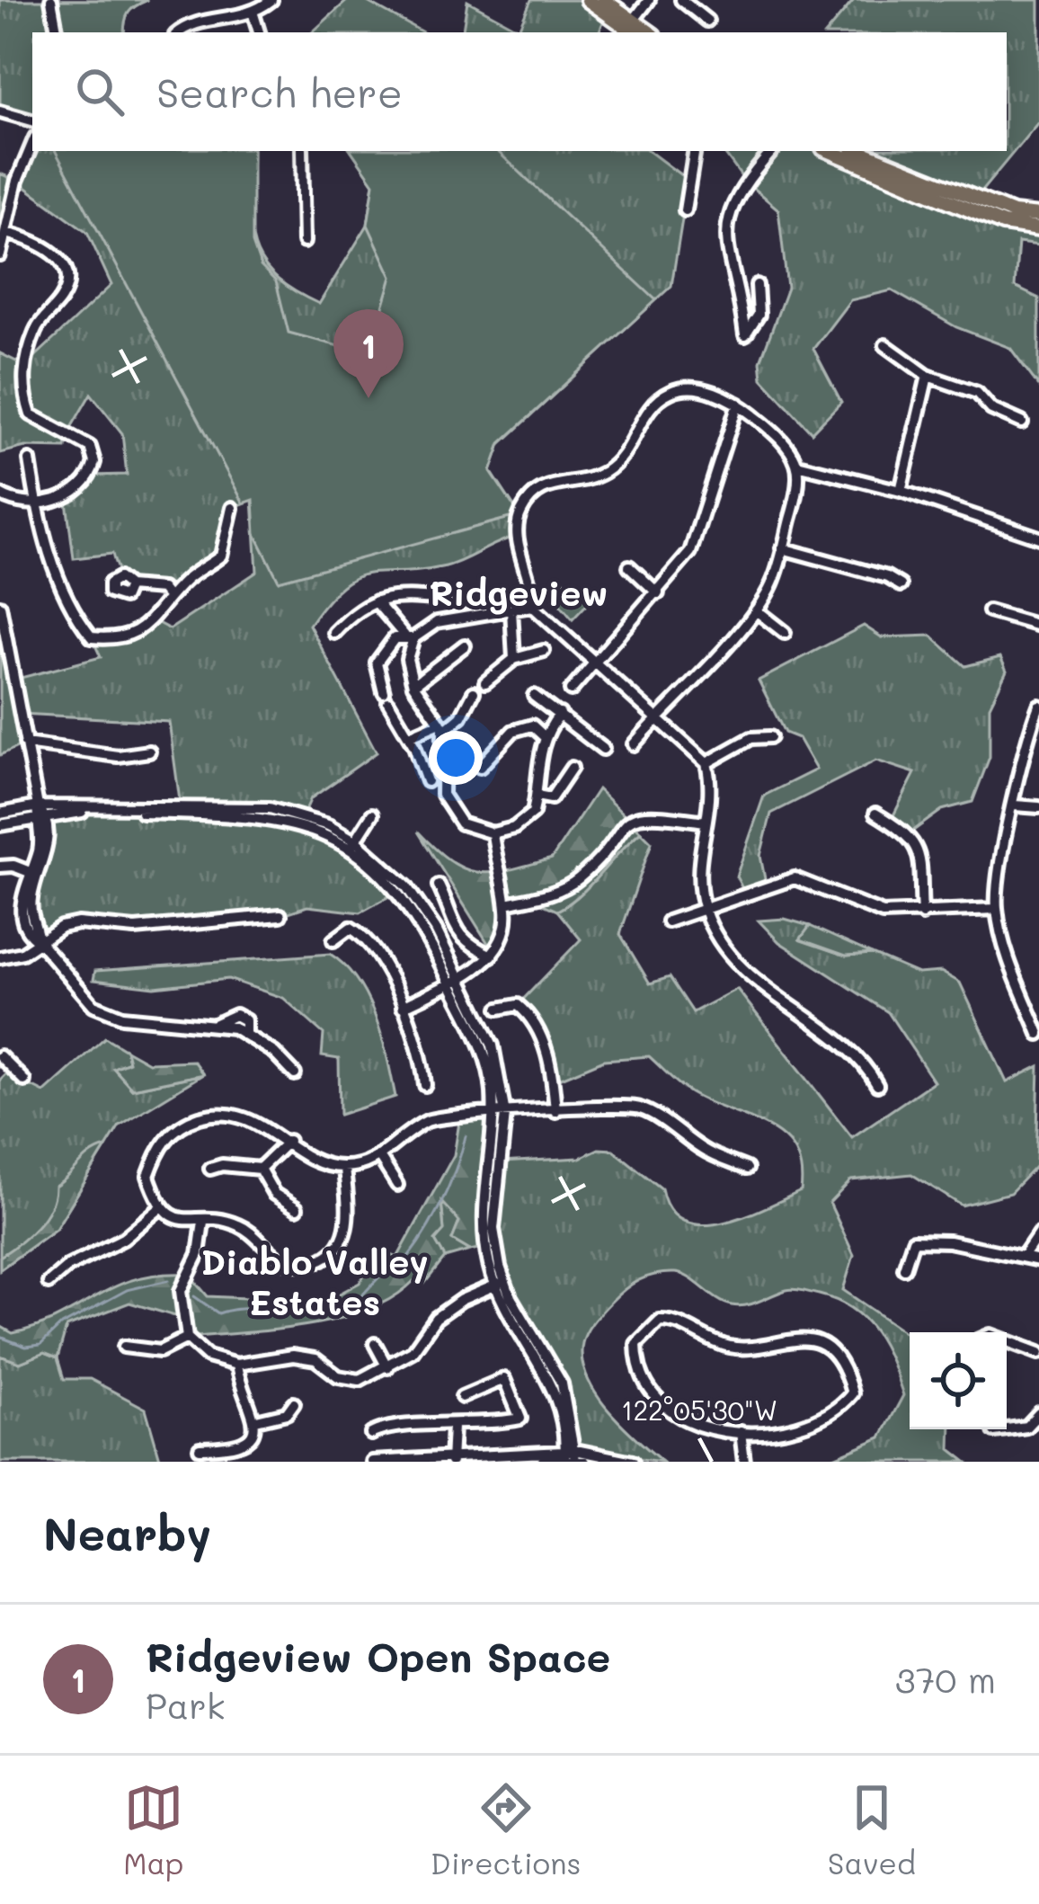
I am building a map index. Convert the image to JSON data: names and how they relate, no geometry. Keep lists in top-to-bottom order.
{
  "districts": ["Ridgeview", "Diablo Valley Estates"],
  "page": {
    "search": "Search here",
    "pins": "1",
    "heading": "Nearby",
    "list": [
      {
        "mark": "1",
        "name": "Ridgeview Open Space",
        "note": "Park",
        "value": "370 m"
      }
    ],
    "nav": ["Map", "Directions", "Saved"]
  },
  "coordinates": ["122°05'30\"W"]
}
